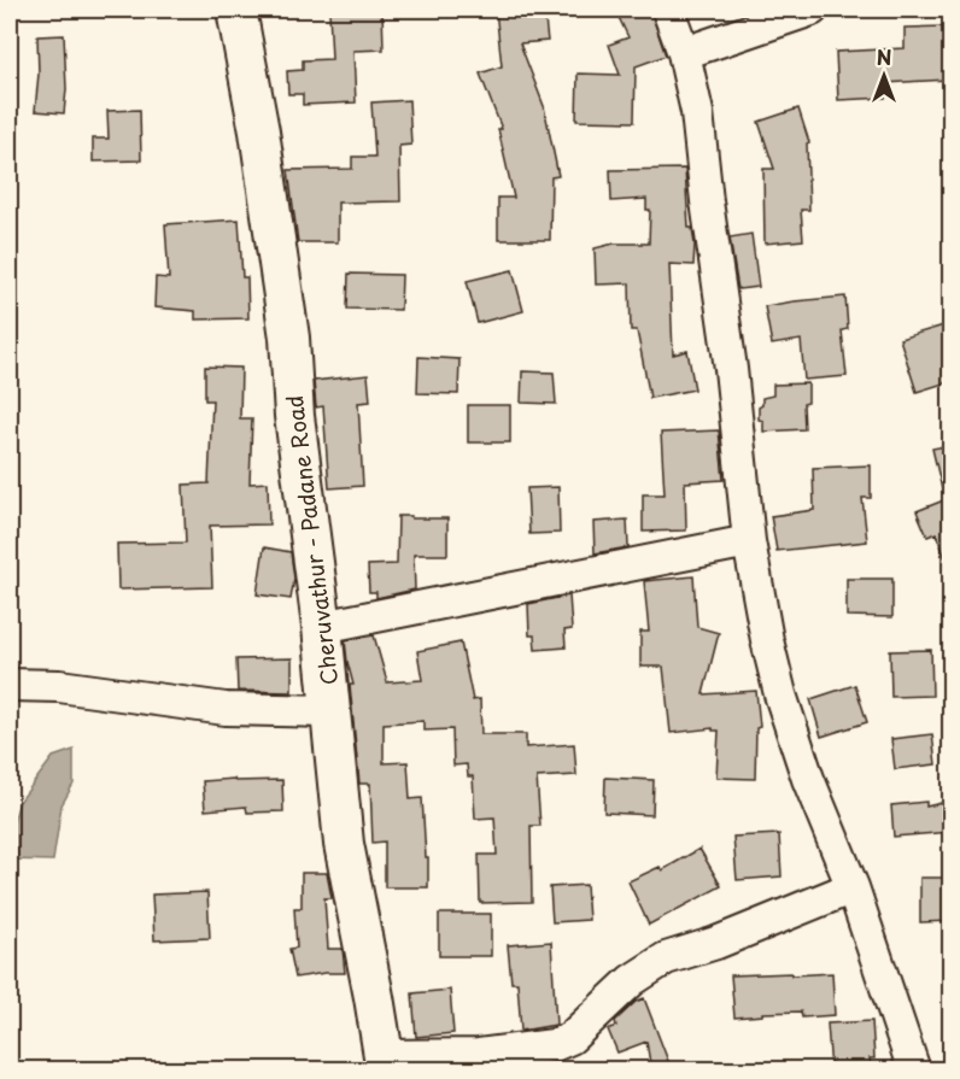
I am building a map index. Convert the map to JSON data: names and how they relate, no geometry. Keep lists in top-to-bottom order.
{
  "streets": {
    "main road": ["Cheruvathur - Padane Road"]
  },
  "north": "top"
}
